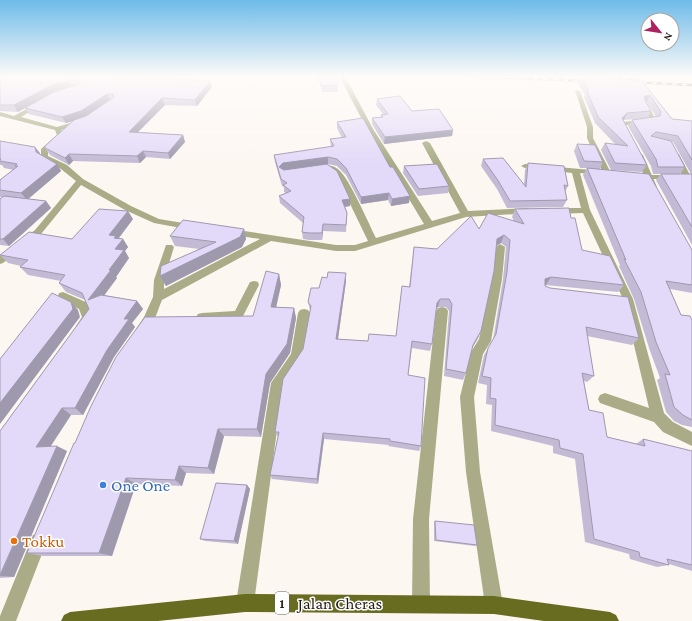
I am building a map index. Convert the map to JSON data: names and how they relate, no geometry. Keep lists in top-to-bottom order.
{
  "streets": {
    "main road": ["1", "Jalan Cheras"]
  },
  "places": ["One One", "Tokku"],
  "north": "bottom right"
}
